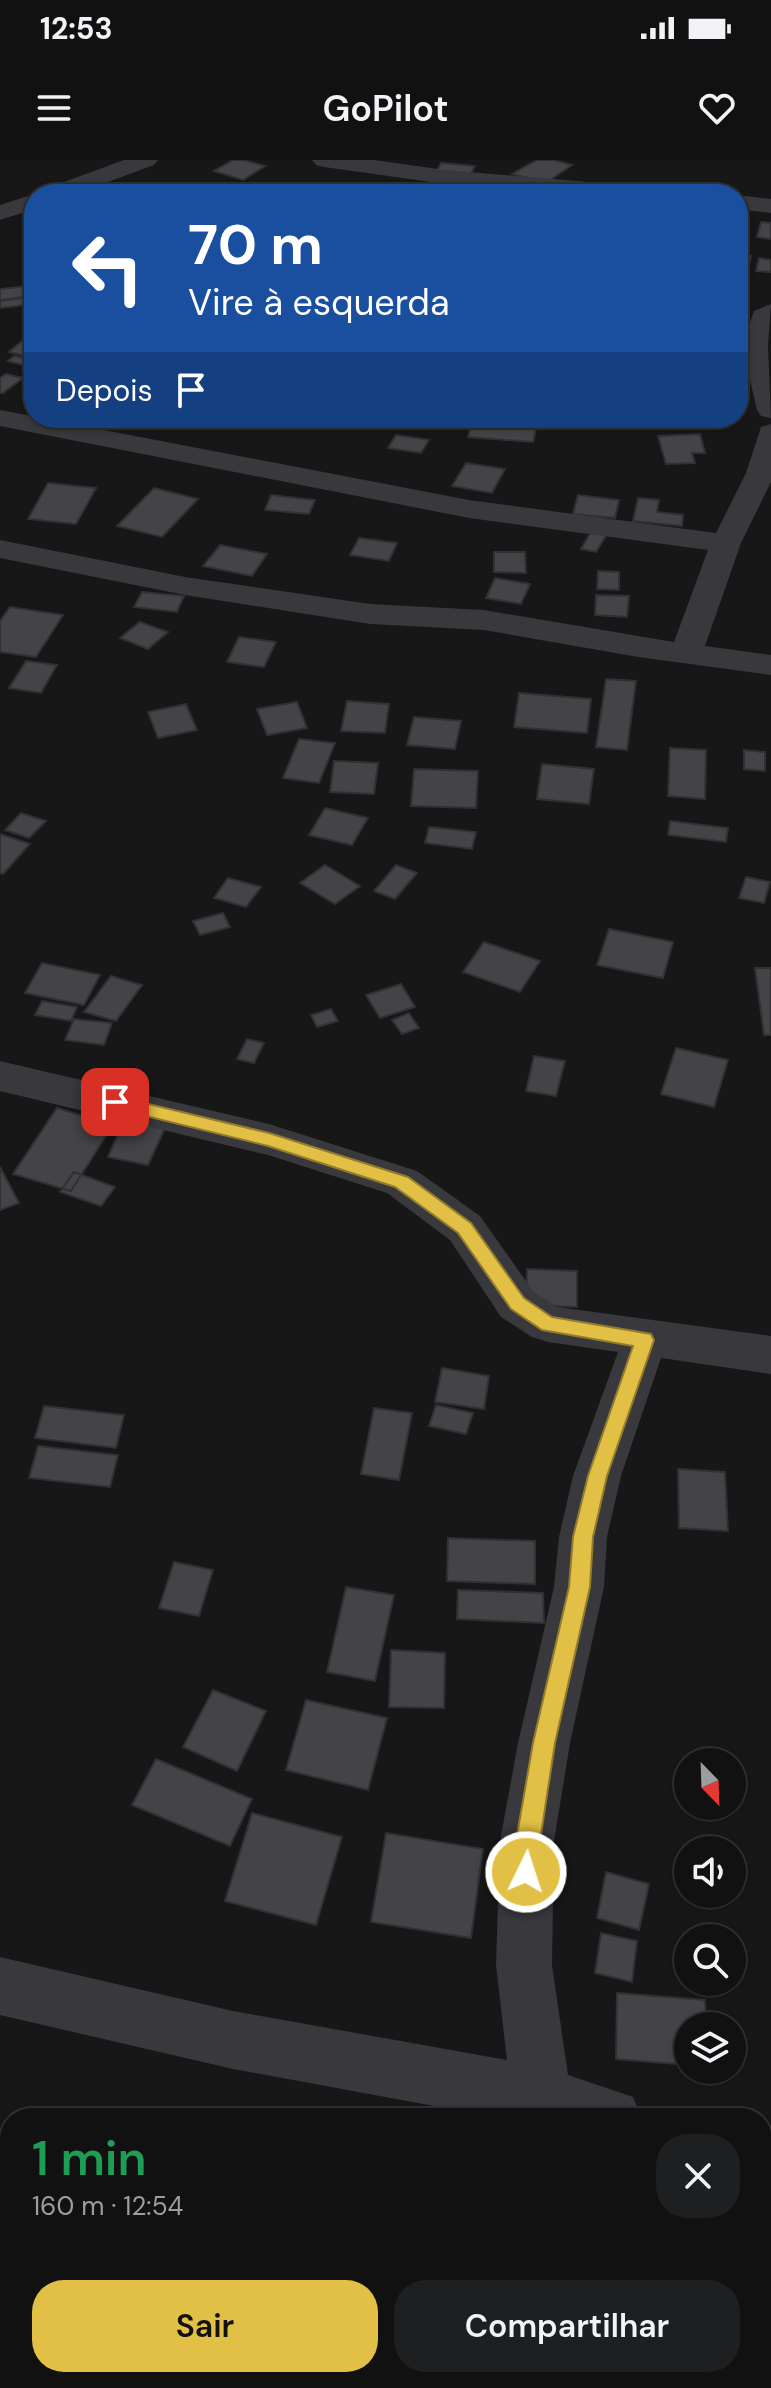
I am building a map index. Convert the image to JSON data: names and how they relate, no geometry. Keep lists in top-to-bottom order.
{
  "north": "bottom right",
  "page": {
    "status": "12:53",
    "header": "GoPilot",
    "turn": ["70 m", "Vire à esquerda"],
    "then": "Depois",
    "heading": ["1 min", "160 m · 12:54"],
    "buttons": ["Sair", "Compartilhar"]
  }
}
